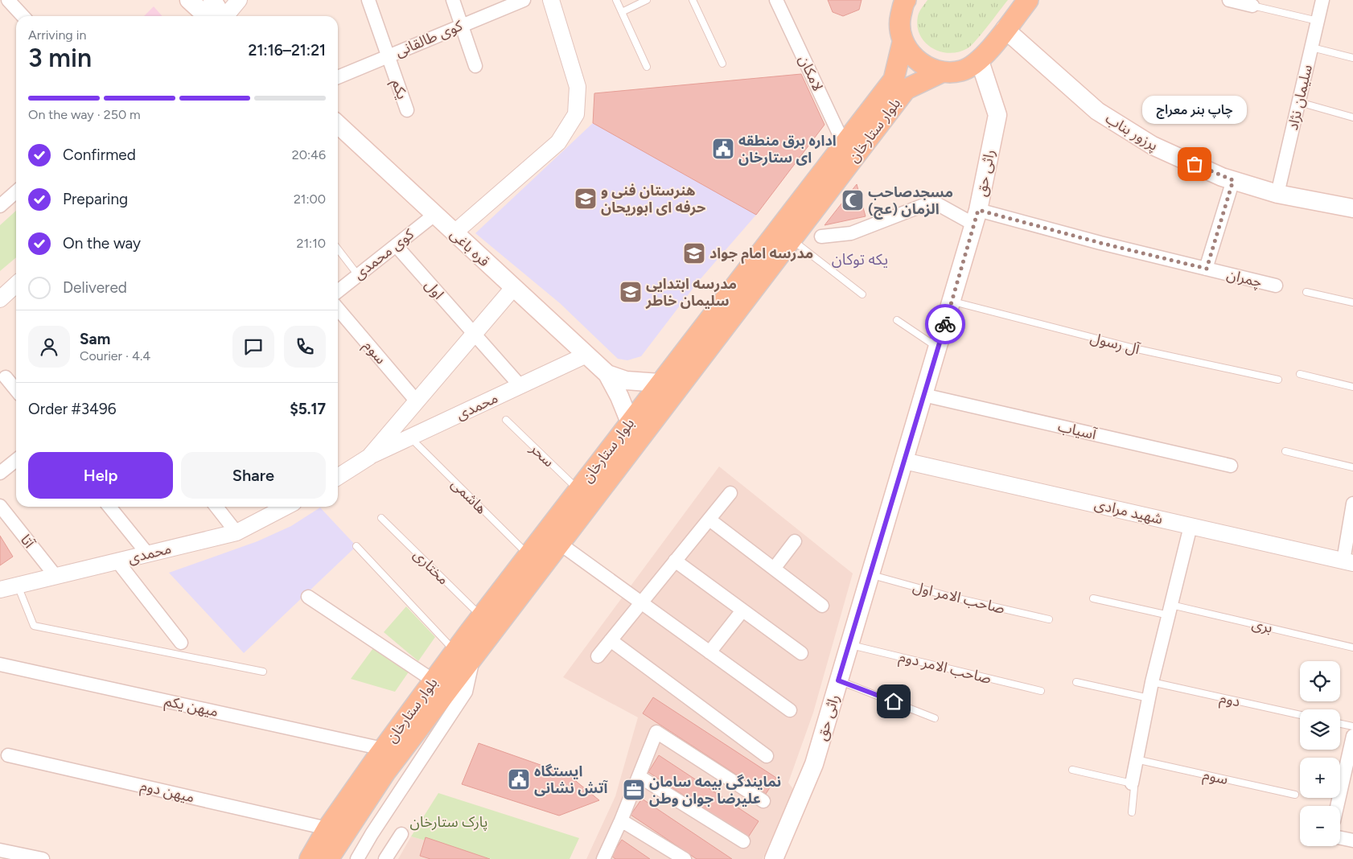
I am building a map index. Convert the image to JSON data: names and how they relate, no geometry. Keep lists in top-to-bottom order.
{
  "streets": {
    "main road": [
      "بلوار ستارخان",
      "پرزور بناب",
      "راثی حق",
      "قره باغی"
    ],
    "street": [
      "کوی طالقانی",
      "لامکان",
      "یکم",
      "سلیمان نژاد",
      "کوی محمدی",
      "چمران",
      "اول",
      "سوم",
      "محمدی",
      "آسیاب",
      "شهید مرادی",
      "آتا",
      "میهن یکم",
      "میهن دوم"
    ],
    "lane": [
      "آل رسول",
      "سحر",
      "هاشمی",
      "مختاری",
      "صاحب الامر اول",
      "بری",
      "صاحب الامر دوم",
      "دوم"
    ]
  },
  "crossings": [
    ["کوی طالقانی", "یکم"],
    ["لامکان", "بلوار ستارخان"],
    ["سلیمان نژاد", "پرزور بناب"],
    ["بلوار ستارخان", "قره باغی"],
    ["بلوار ستارخان", "سحر"],
    ["بلوار ستارخان", "هاشمی"],
    ["بلوار ستارخان", "مختاری"],
    ["بلوار ستارخان", "میهن یکم"],
    ["بلوار ستارخان", "میهن دوم"],
    ["راثی حق", "چمران"],
    ["راثی حق", "آل رسول"],
    ["راثی حق", "آسیاب"],
    ["راثی حق", "شهید مرادی"],
    ["راثی حق", "صاحب الامر اول"],
    ["راثی حق", "صاحب الامر دوم"],
    ["قره باغی", "کوی محمدی"],
    ["قره باغی", "محمدی"],
    ["کوی محمدی", "اول"],
    ["اول", "محمدی"],
    ["سوم", "محمدی"],
    ["محمدی", "هاشمی"],
    ["محمدی", "آتا"]
  ],
  "districts": ["یکه توکان"],
  "parks": ["پارک ستارخان"],
  "places": {
    "public building": ["اداره برق منطقه ای ستارخان", "ایستگاه آتش نشانی"],
    "other": ["چاپ بنر معراج"],
    "school or university": ["هنرستان فنی و حرفه ای ابوریحان", "مدرسه امام جواد", "مدرسه ابتدایی سلیمان خاطر"],
    "mosque": ["مسجدصاحب الزمان (عج)"],
    "office": ["نمایندگی بیمه سامان علیرضا جوان وطن"]
  },
  "page": {
    "heading": ["3 min", "Arriving in", "21:16–21:21"],
    "panel": [
      "Sam",
      "Courier · 4.4",
      "Order #3496",
      "$5.17"
    ],
    "bar": "On the way · 250 m",
    "bubble": "چاپ بنر معراج",
    "list": [
      ["Confirmed", "20:46"],
      ["Preparing", "21:00"],
      ["On the way", "21:10"],
      "Delivered"
    ],
    "buttons": ["Help", "Share"],
    "map_buttons": ["+", "−"]
  }
}
